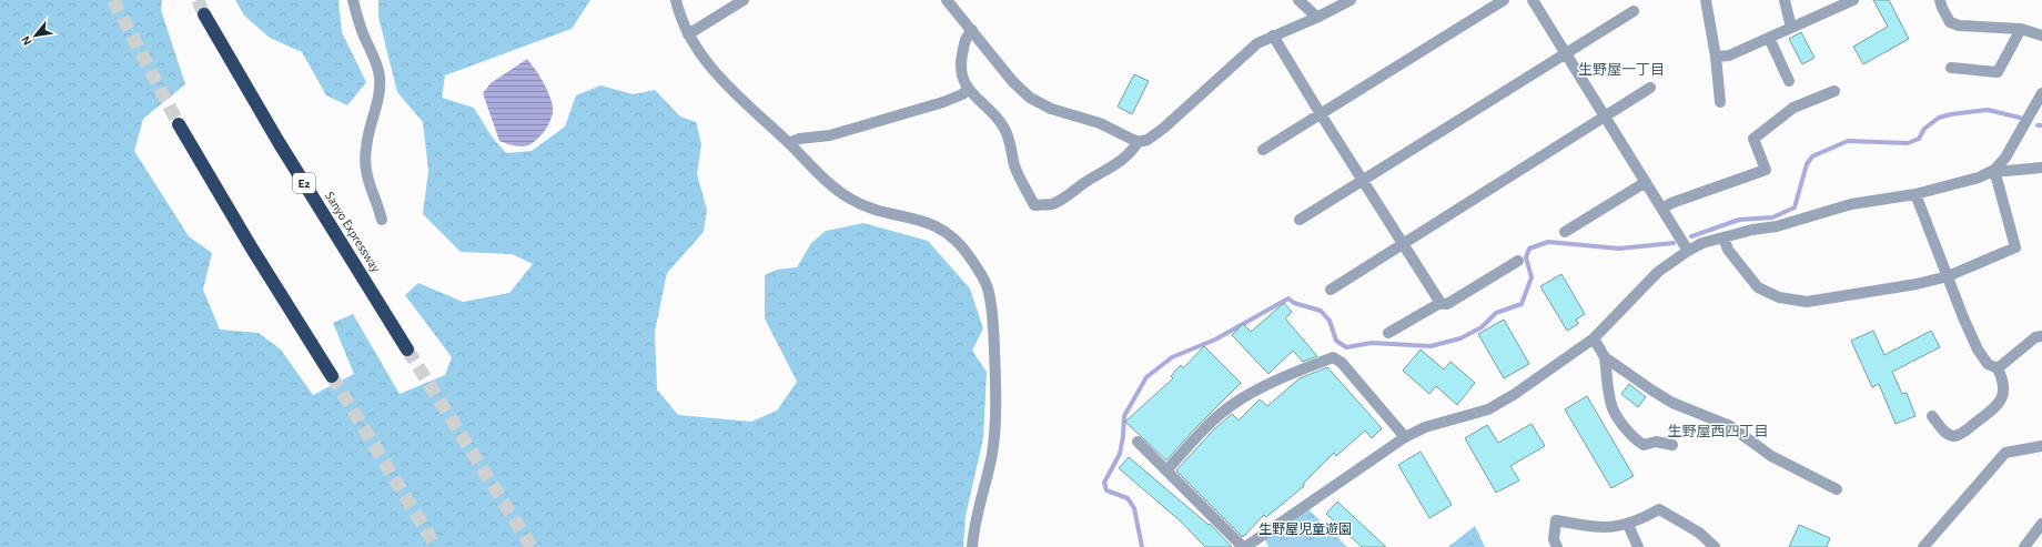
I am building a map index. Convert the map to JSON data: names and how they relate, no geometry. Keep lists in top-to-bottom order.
{
  "streets": {
    "highway": ["E2", "Sanyo Expressway"]
  },
  "districts": ["生野屋一丁目", "生野屋西四丁目"],
  "parks": ["生野屋児童遊園"],
  "north": "bottom left"
}
